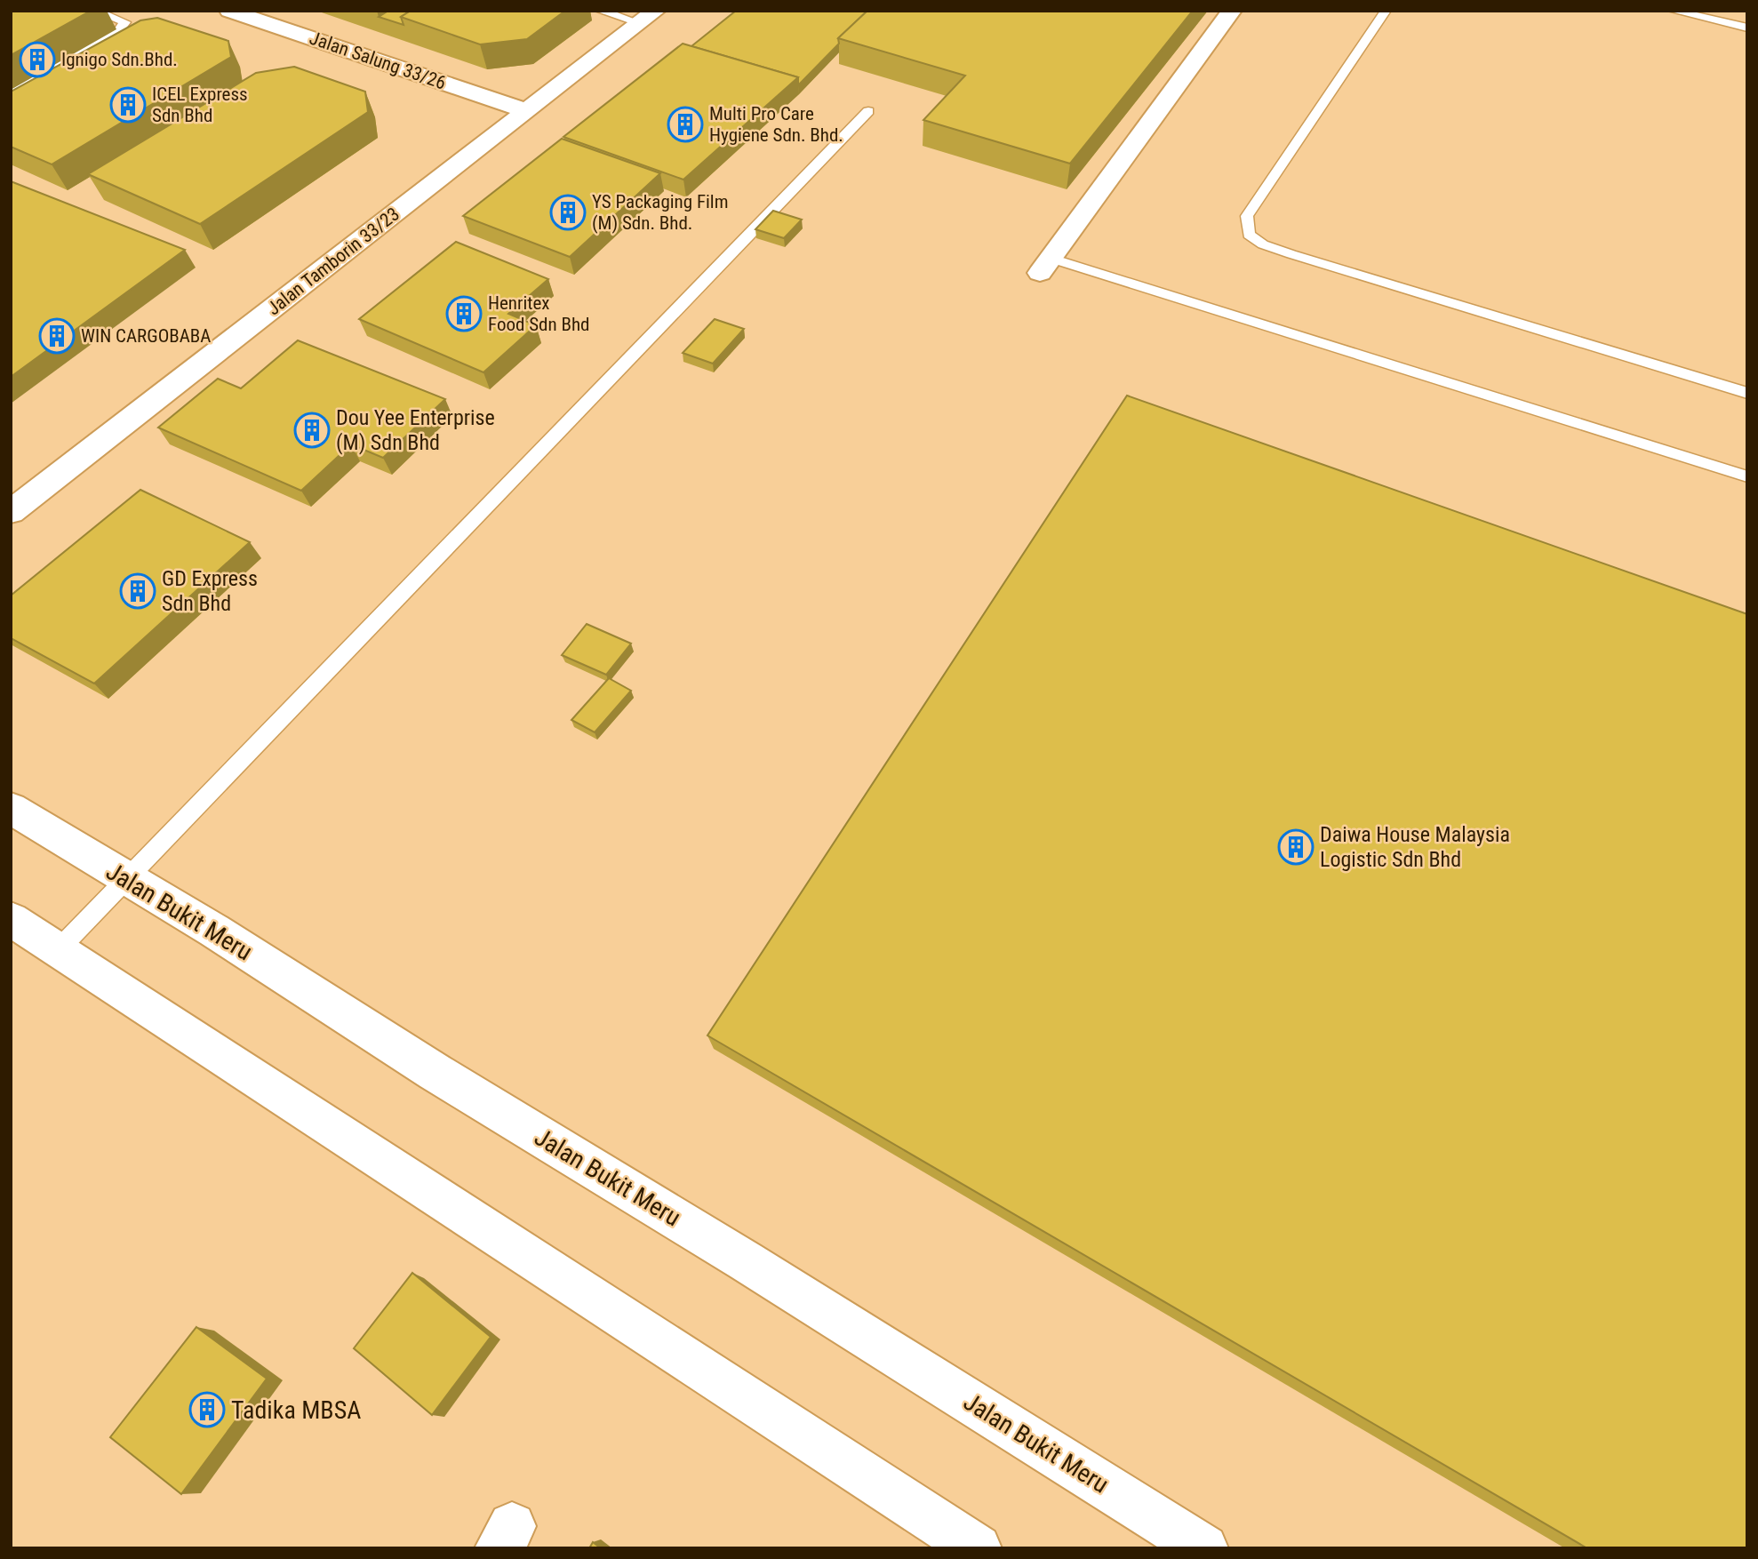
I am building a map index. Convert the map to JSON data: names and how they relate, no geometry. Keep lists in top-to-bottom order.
{
  "streets": {
    "street": ["Jalan Salung 33/26", "Jalan Tamborin 33/23", "Jalan Bukit Meru"]
  },
  "crossings": [
    ["Jalan Salung 33/26", "Jalan Tamborin 33/23"]
  ],
  "places": {
    "building": [
      "Ignigo Sdn.Bhd.",
      "ICEL Express Sdn Bhd",
      "Multi Pro Care Hygiene Sdn. Bhd.",
      "YS Packaging Film (M) Sdn. Bhd.",
      "Henritex Food Sdn Bhd",
      "WIN CARGOBABA",
      "Dou Yee Enterprise (M) Sdn Bhd",
      "GD Express Sdn Bhd",
      "Daiwa House Malaysia Logistic Sdn Bhd",
      "Tadika MBSA"
    ]
  }
}
